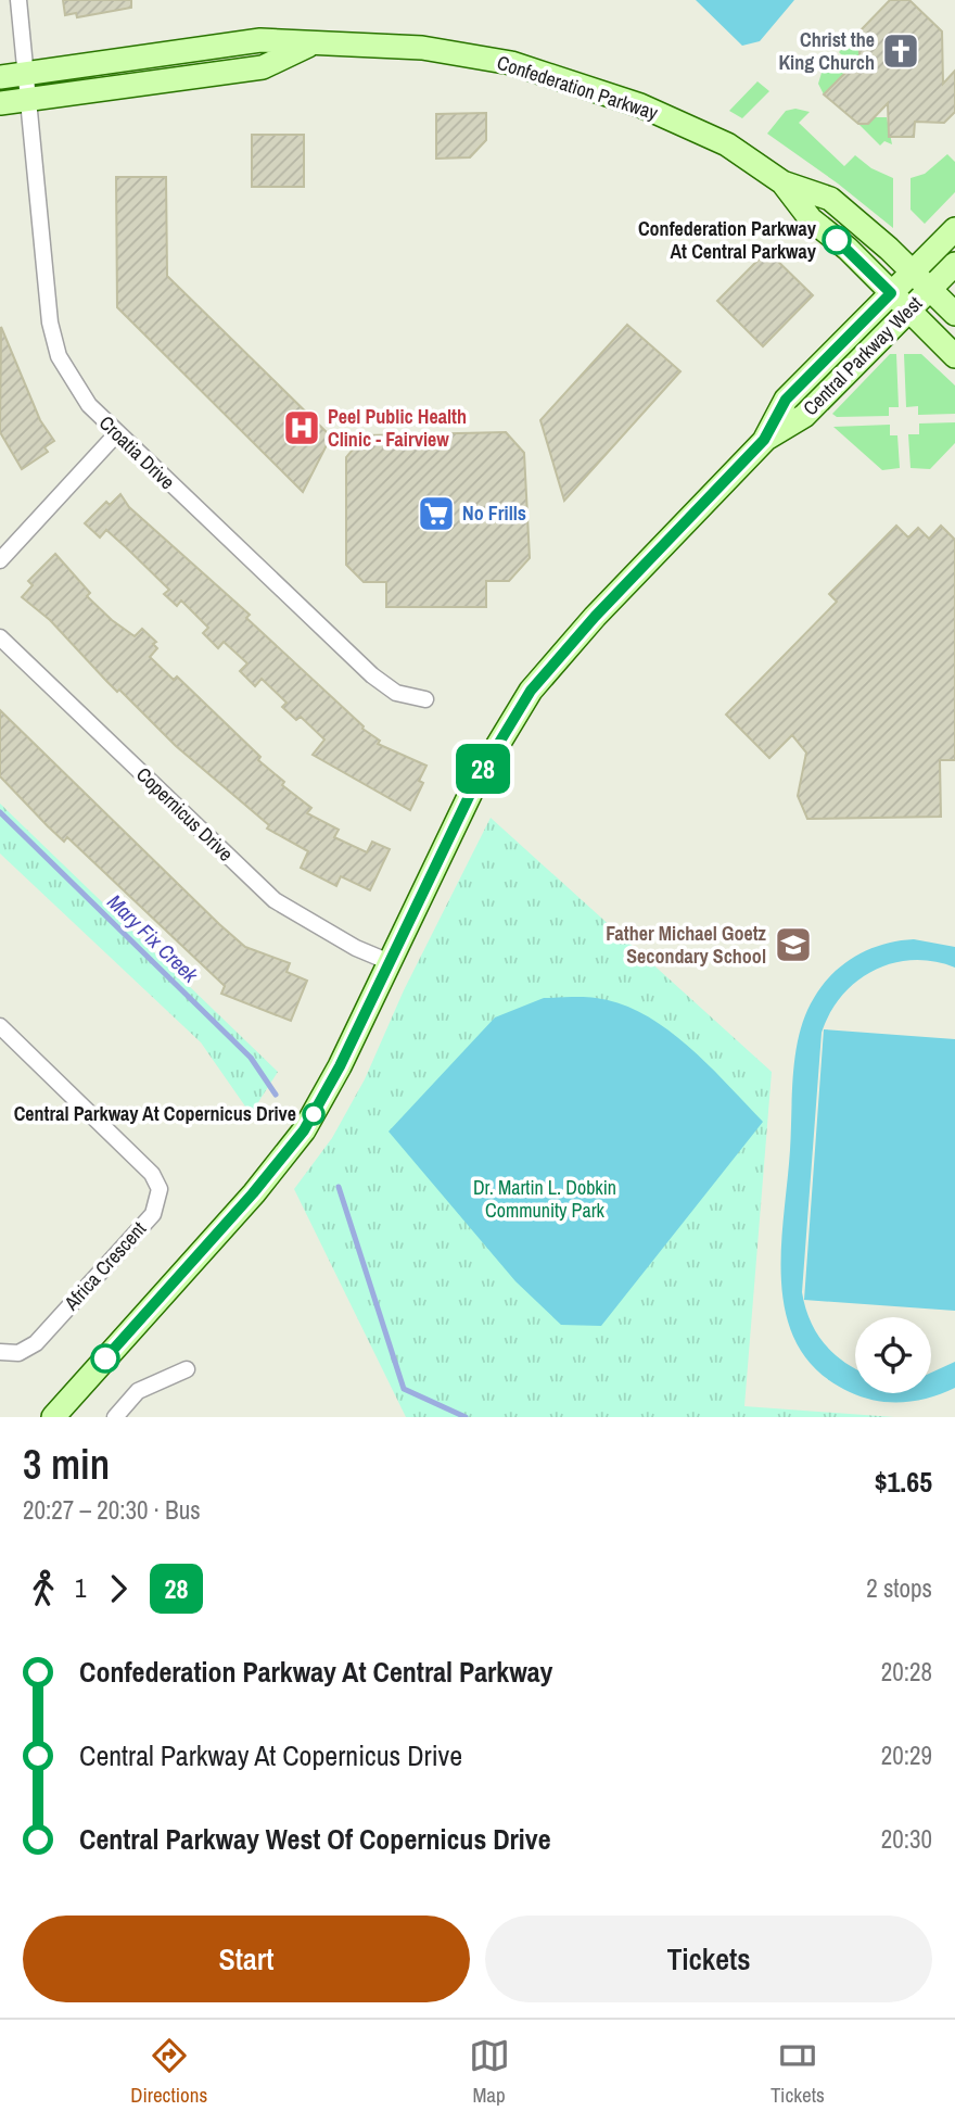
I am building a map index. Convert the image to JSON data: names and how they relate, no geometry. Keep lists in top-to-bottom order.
{
  "streets": {
    "street": [
      "Confederation Parkway",
      "Central Parkway West",
      "Croatia Drive",
      "Copernicus Drive",
      "Africa Crescent"
    ]
  },
  "crossings": [
    ["Confederation Parkway", "Central Parkway West"],
    ["Confederation Parkway", "Croatia Drive"],
    ["Central Parkway West", "Copernicus Drive"]
  ],
  "water": ["Mary Fix Creek"],
  "parks": ["Dr. Martin L. Dobkin Community Park"],
  "places": {
    "church": ["Christ the King Church"],
    "other": ["Confederation Parkway At Central Parkway", "Central Parkway At Copernicus Drive"],
    "hospital": ["Peel Public Health Clinic - Fairview"],
    "supermarket": ["No Frills"],
    "school or university": ["Father Michael Goetz Secondary School"]
  },
  "lines": ["bus line 28"],
  "page": {
    "on_map": "28",
    "heading": ["3 min", "20:27 – 20:30 · Bus", "$1.65"],
    "legs": ["1", "28", "2 stops"],
    "list": [
      {
        "name": "Confederation Parkway At Central Parkway",
        "value": "20:28"
      },
      {
        "name": "Central Parkway At Copernicus Drive",
        "value": "20:29"
      },
      {
        "name": "Central Parkway West Of Copernicus Drive",
        "value": "20:30"
      }
    ],
    "buttons": ["Start", "Tickets"],
    "tabs": ["Directions", "Map", "Tickets"]
  }
}
